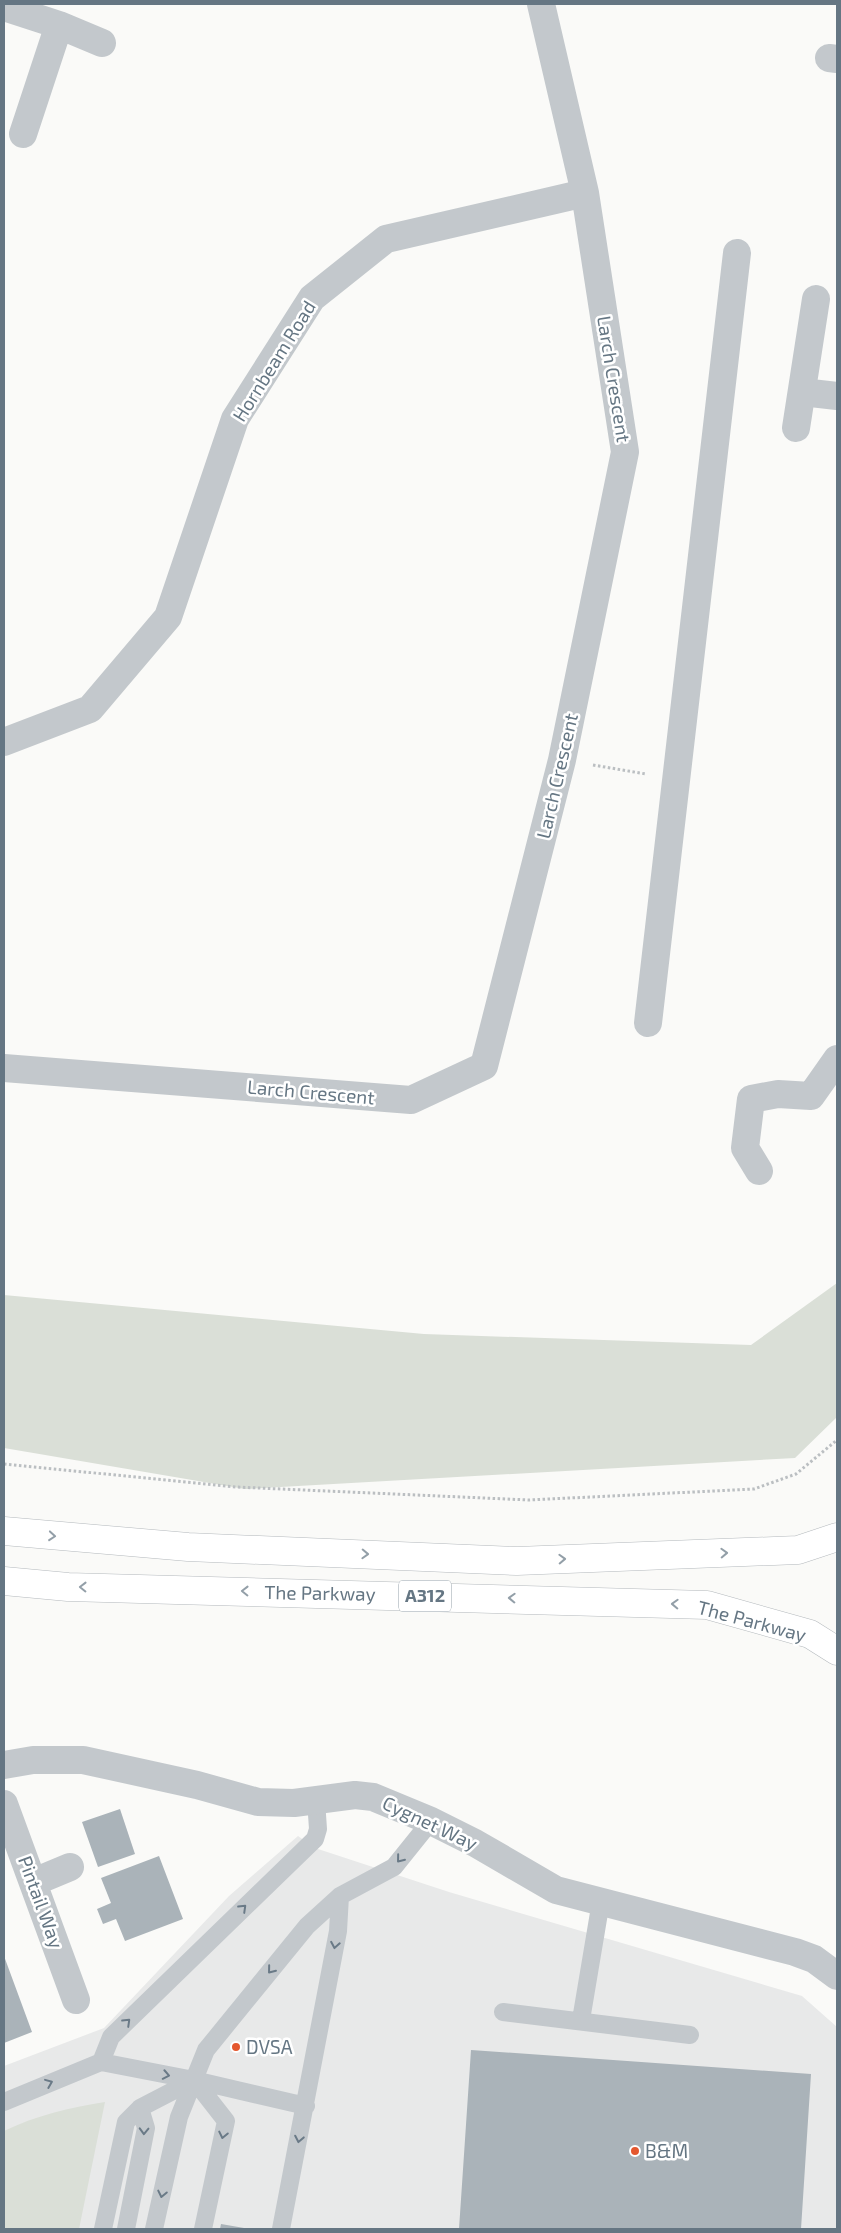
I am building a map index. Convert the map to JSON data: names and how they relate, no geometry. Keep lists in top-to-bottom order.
{
  "streets": {
    "highway": ["The Parkway", "A312"],
    "street": [
      "Hornbeam Road",
      "Larch Crescent",
      "Cygnet Way",
      "Pintail Way"
    ]
  },
  "crossings": [
    ["Hornbeam Road", "Larch Crescent"]
  ],
  "places": ["DVSA", "B&M"]
}
